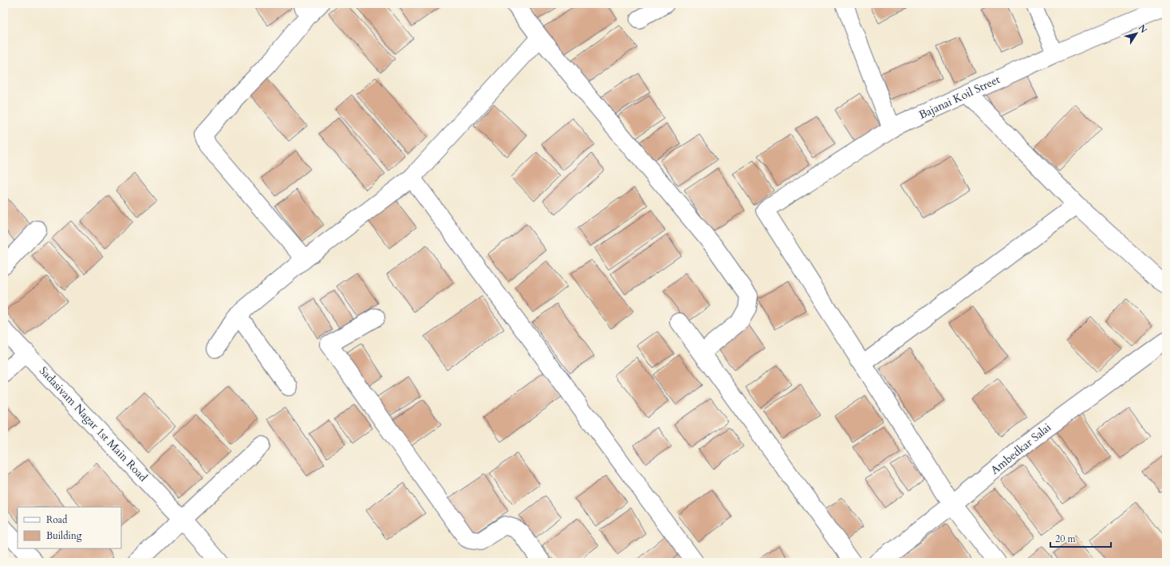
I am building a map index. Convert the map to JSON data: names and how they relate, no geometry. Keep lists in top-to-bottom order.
{
  "streets": {
    "street": ["Bajanai Koil Street", "Sadasivam Nagar 1st Main Road", "Ambedkar Salai"]
  },
  "legend": ["Road", "Building"],
  "scale_bar": "20 m",
  "north": "top right"
}
